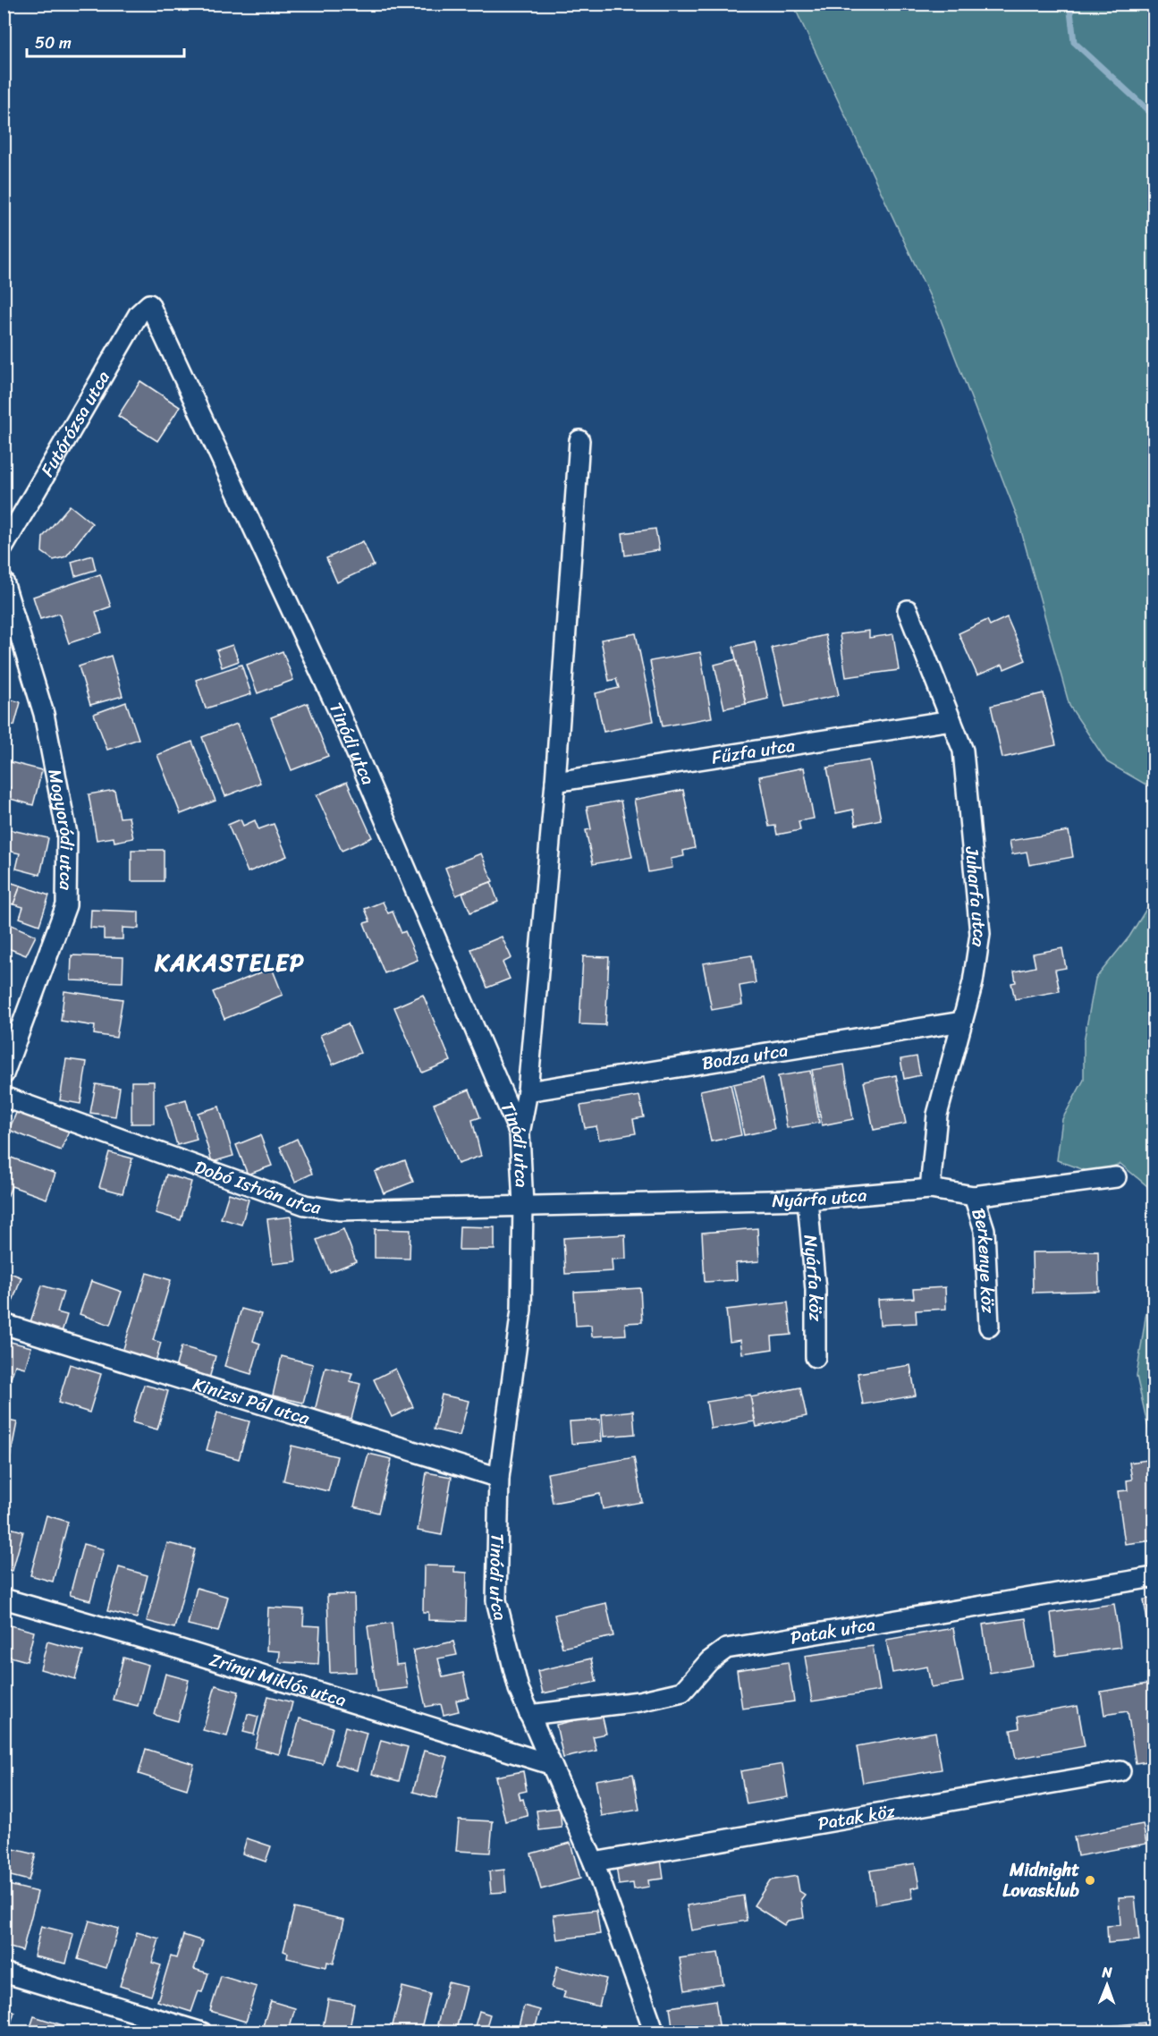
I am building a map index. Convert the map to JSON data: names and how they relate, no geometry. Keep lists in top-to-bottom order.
{
  "streets": {
    "street": [
      "Futórózsa utca",
      "Tinódi utca",
      "Fűzfa utca",
      "Mogyoródi utca",
      "Juharfa utca",
      "Bodza utca",
      "Dobó István utca",
      "Nyárfa utca",
      "Berkenye köz",
      "Nyárfa köz",
      "Kinizsi Pál utca",
      "Patak utca",
      "Zrínyi Miklós utca",
      "Patak köz"
    ]
  },
  "crossings": [
    ["Futórózsa utca", "Tinódi utca"],
    ["Tinódi utca", "Dobó István utca"],
    ["Tinódi utca", "Nyárfa utca"],
    ["Tinódi utca", "Kinizsi Pál utca"],
    ["Tinódi utca", "Patak utca"],
    ["Tinódi utca", "Zrínyi Miklós utca"],
    ["Tinódi utca", "Patak köz"],
    ["Fűzfa utca", "Juharfa utca"],
    ["Juharfa utca", "Bodza utca"],
    ["Juharfa utca", "Nyárfa utca"],
    ["Dobó István utca", "Nyárfa utca"],
    ["Nyárfa utca", "Berkenye köz"],
    ["Nyárfa utca", "Nyárfa köz"]
  ],
  "districts": ["KAKASTELEP"],
  "places": ["Midnight Lovasklub"],
  "scale_bar": "50 m",
  "north": "top"
}
